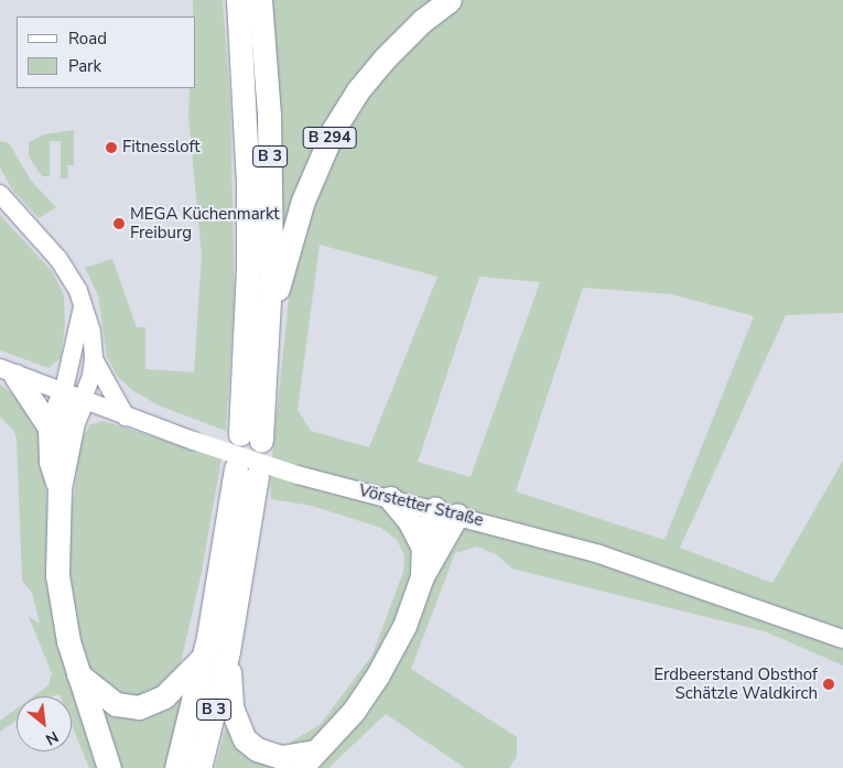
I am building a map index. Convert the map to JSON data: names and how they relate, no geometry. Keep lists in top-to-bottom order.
{
  "streets": {
    "highway": ["B 294", "B 3"],
    "street": ["Vörstetter Straße"]
  },
  "crossings": [
    ["B 294", "B 3"]
  ],
  "places": ["Fitnessloft", "MEGA Küchenmarkt Freiburg", "Erdbeerstand Obsthof Schätzle Waldkirch"],
  "legend": ["Road", "Park"],
  "north": "bottom right"
}
